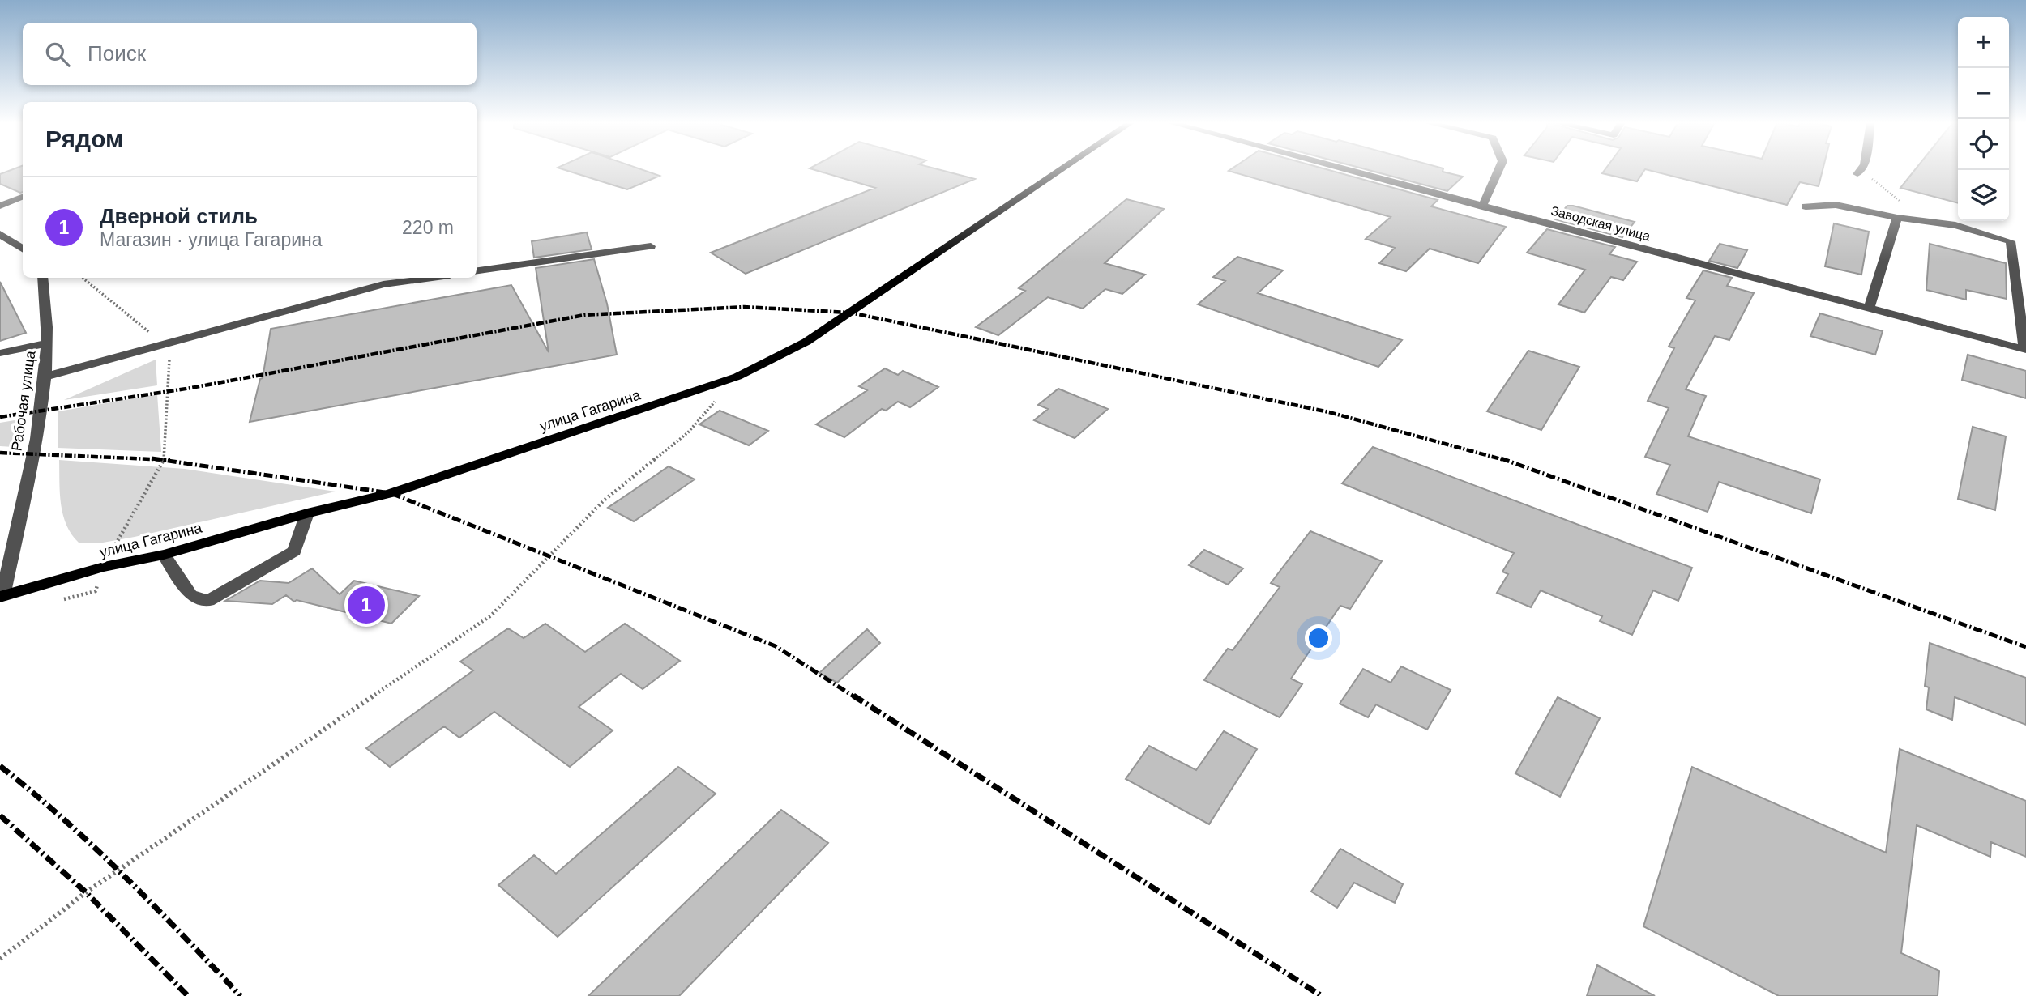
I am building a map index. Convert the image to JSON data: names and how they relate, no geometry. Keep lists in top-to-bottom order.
{
  "streets": {
    "main road": ["улица Гагарина"],
    "street": ["Заводская улица", "Рабочая улица"]
  },
  "crossings": [
    ["Рабочая улица", "улица Гагарина"]
  ],
  "page": {
    "map_buttons": ["+", "−"],
    "search": "Поиск",
    "heading": "Рядом",
    "list": [
      {
        "mark": "1",
        "name": "Дверной стиль",
        "note": "Магазин · улица Гагарина",
        "value": "220 m"
      }
    ],
    "pins": "1"
  }
}
